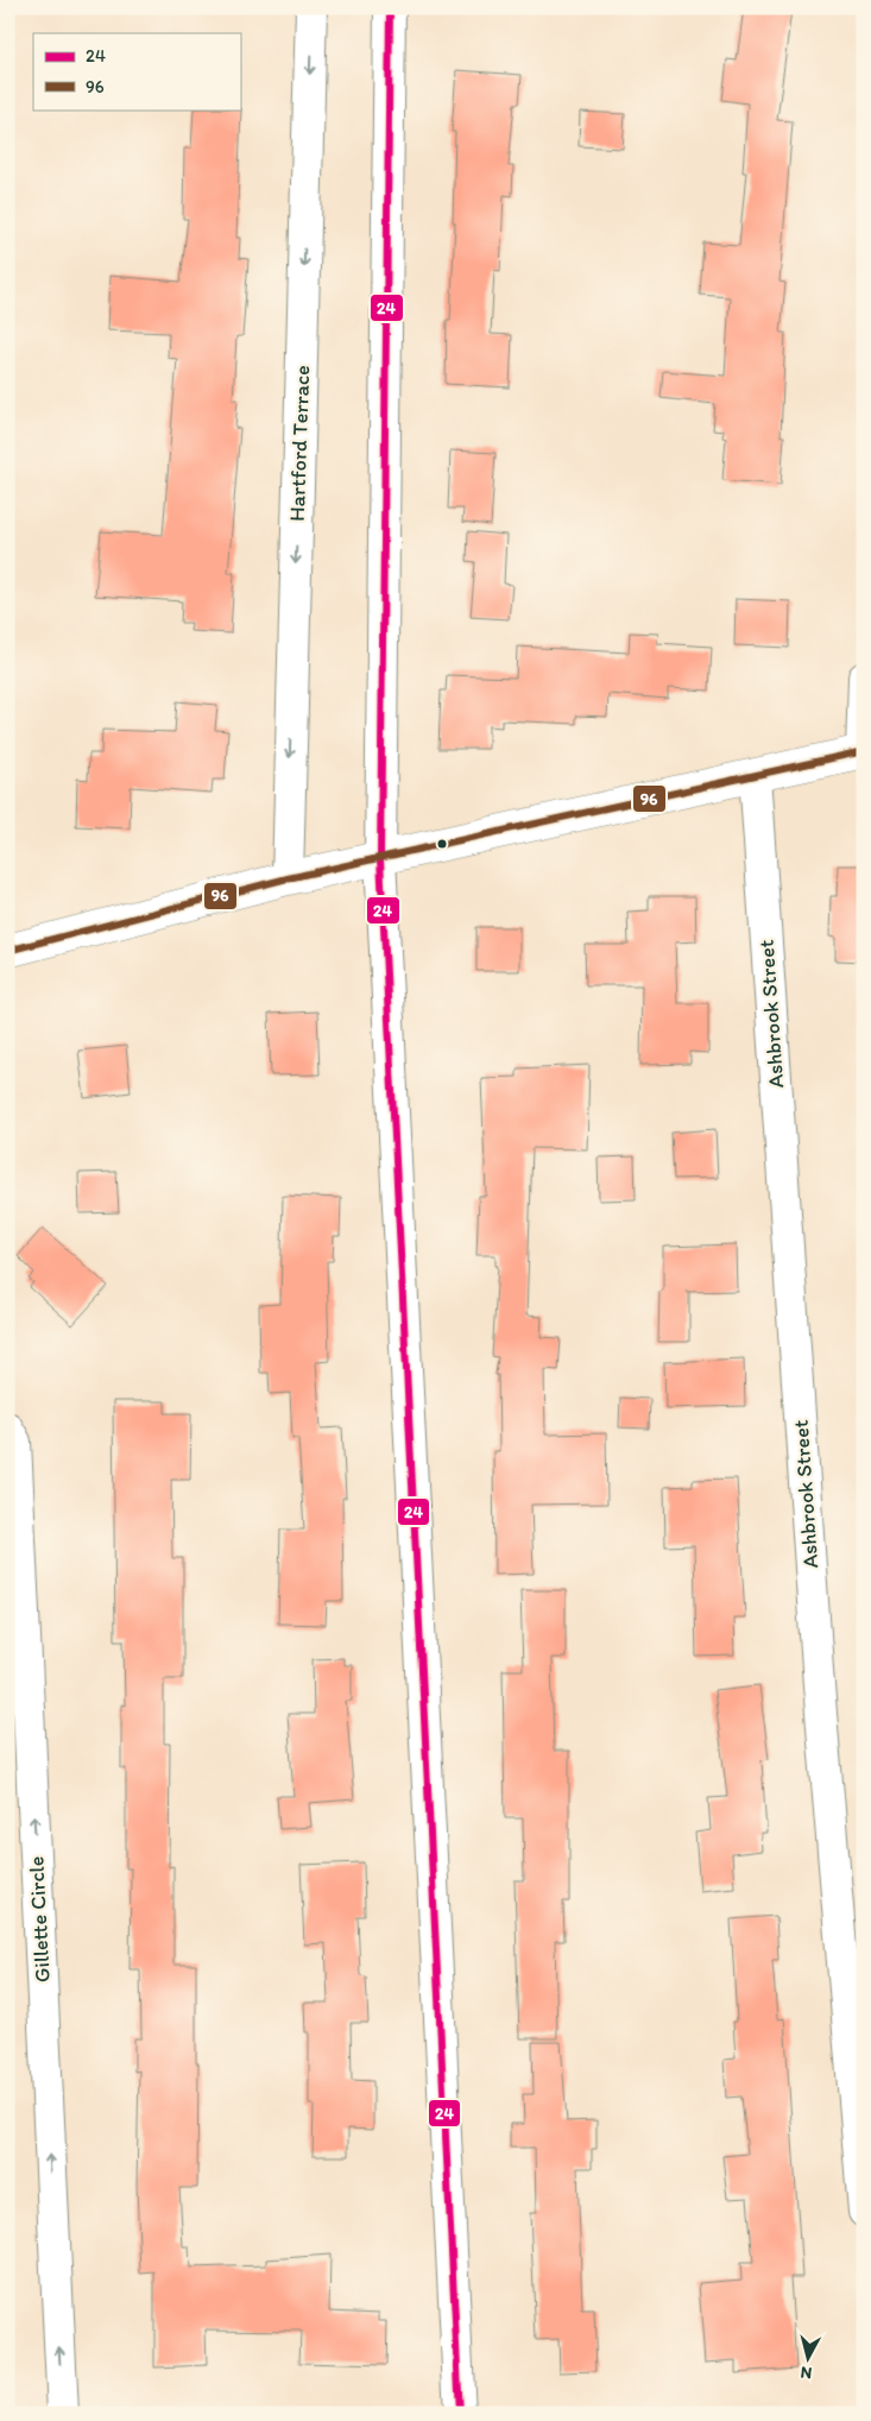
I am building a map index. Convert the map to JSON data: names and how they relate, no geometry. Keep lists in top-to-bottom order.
{
  "streets": {
    "street": ["Hartford Terrace", "Ashbrook Street", "Gillette Circle"]
  },
  "one_way": ["Gillette Circle"],
  "lines": ["transit line 24", "transit line 96"],
  "legend": ["24", "96"],
  "north": "bottom"
}
